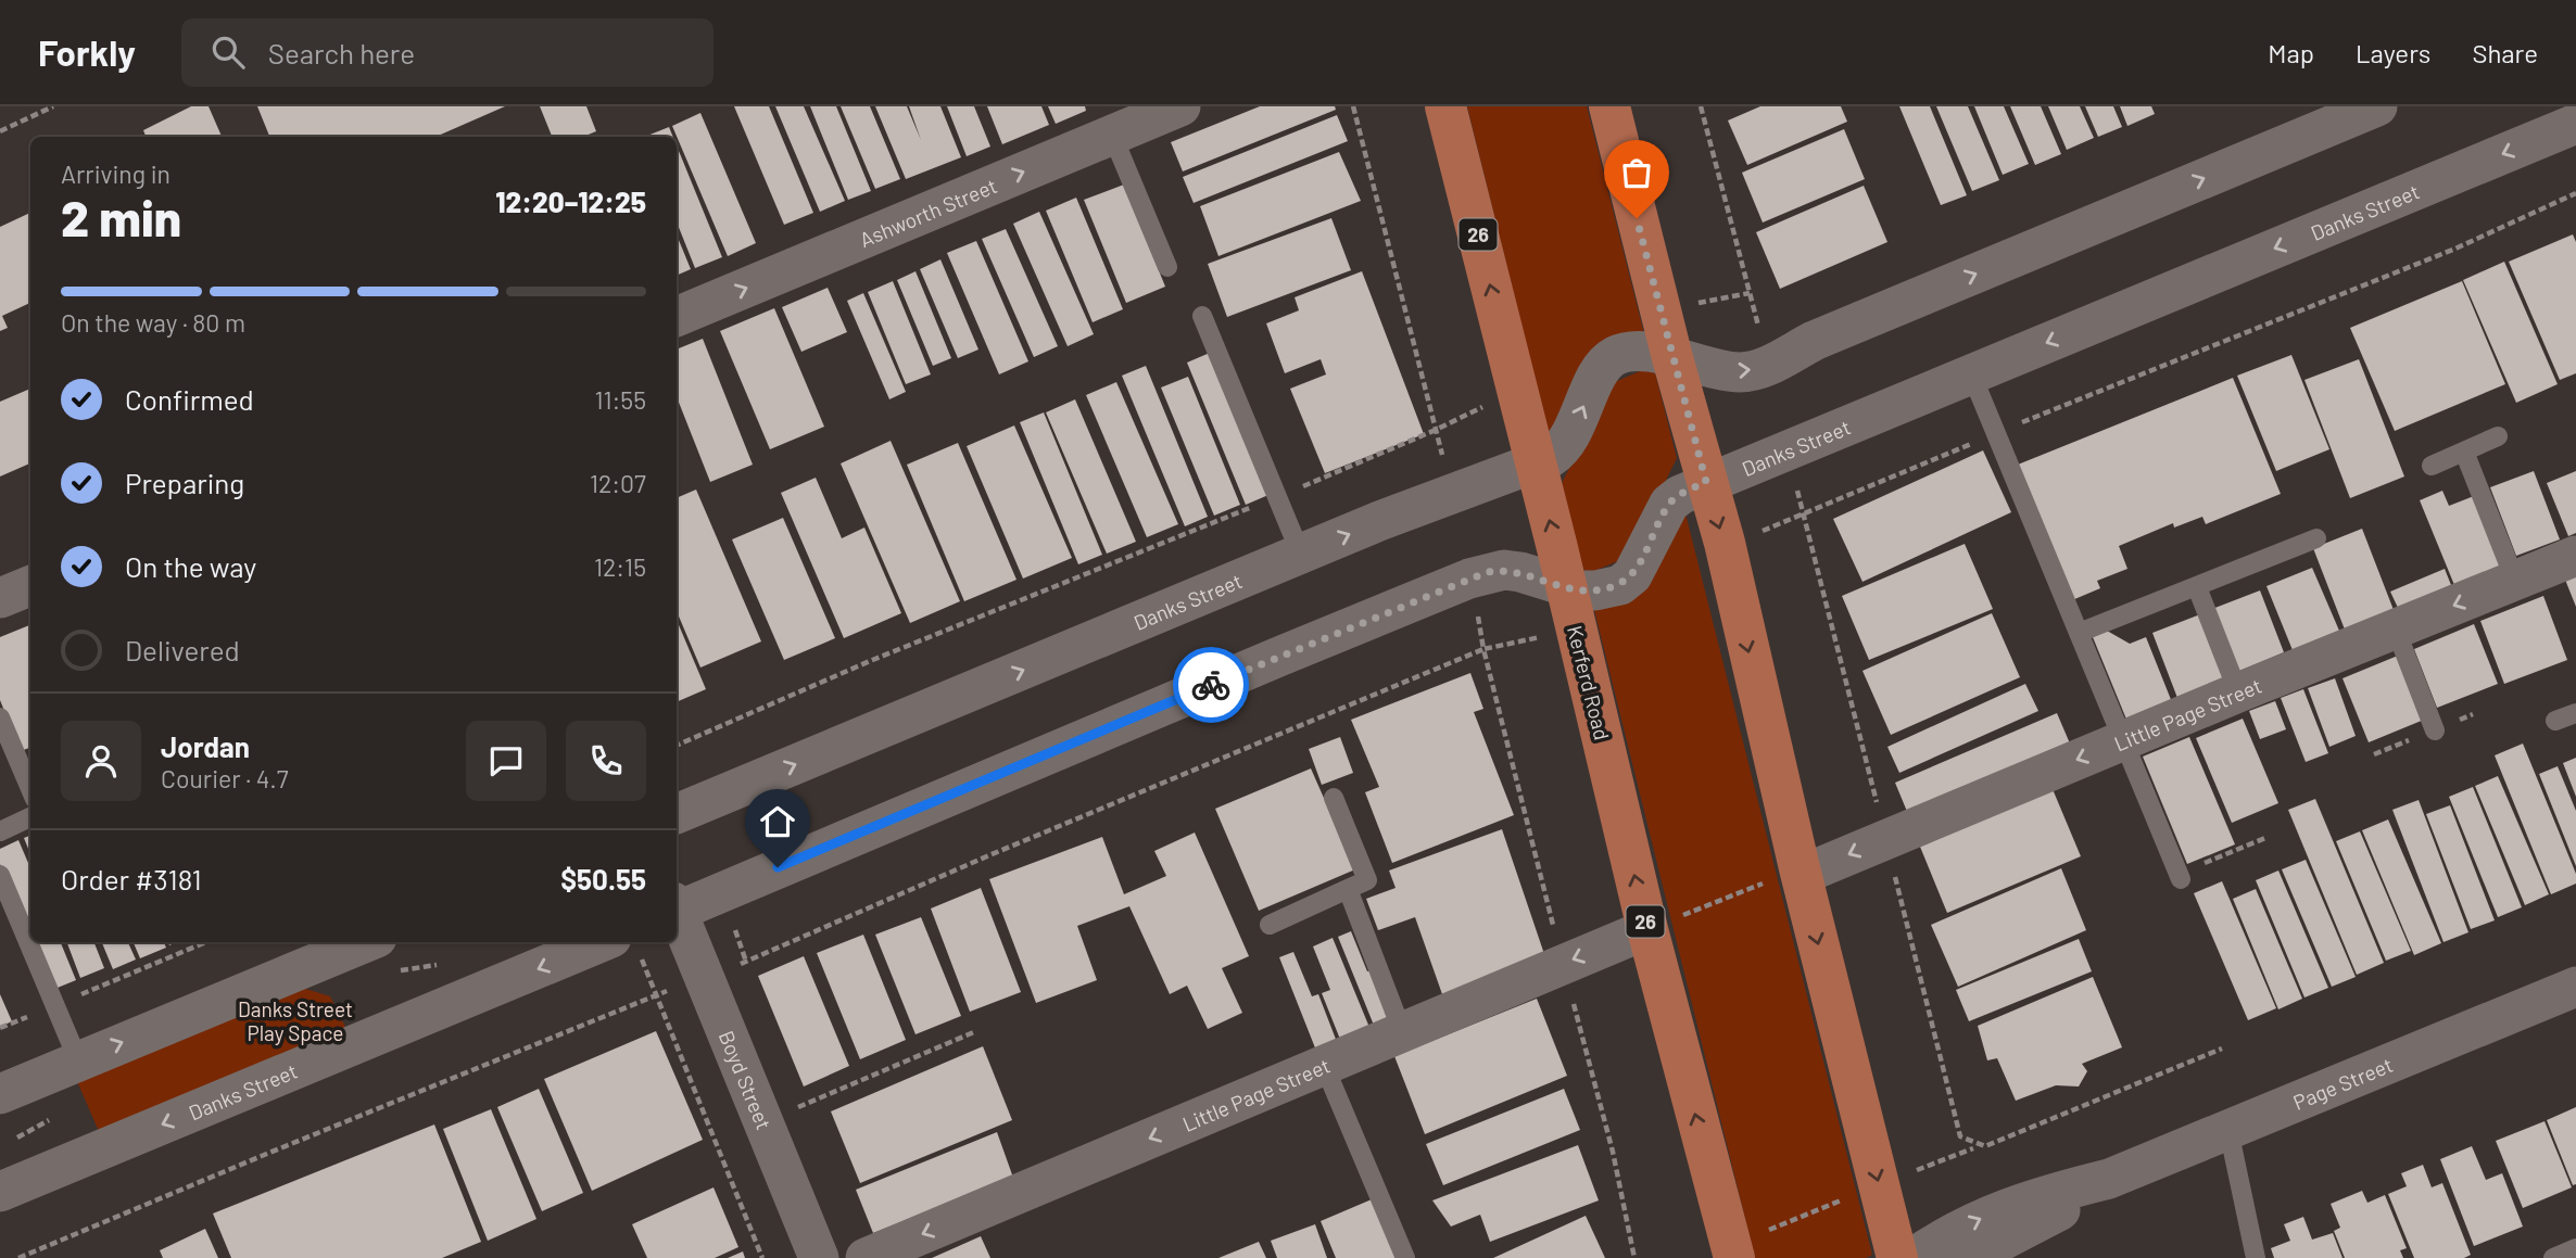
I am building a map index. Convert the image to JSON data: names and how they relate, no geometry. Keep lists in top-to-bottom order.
{
  "streets": {
    "main road": ["26", "Kerferd Road"],
    "street": [
      "Danks Street",
      "Ashworth Street",
      "Little Page Street",
      "Boyd Street",
      "Page Street"
    ]
  },
  "crossings": [
    ["Danks Street", "Kerferd Road"],
    ["Kerferd Road", "Little Page Street"]
  ],
  "one_way": ["Ashworth Street", "Little Page Street"],
  "parks": ["Danks Street Play Space"],
  "page": {
    "header": "Forkly",
    "search": "Search here",
    "nav": ["Map", "Layers", "Share"],
    "heading": ["2 min", "Arriving in", "12:20–12:25"],
    "panel": [
      "Jordan",
      "Courier · 4.7",
      "Order #3181",
      "$50.55"
    ],
    "bar": "On the way · 80 m",
    "list": [
      ["Confirmed", "11:55"],
      ["Preparing", "12:07"],
      ["On the way", "12:15"],
      "Delivered"
    ]
  }
}
